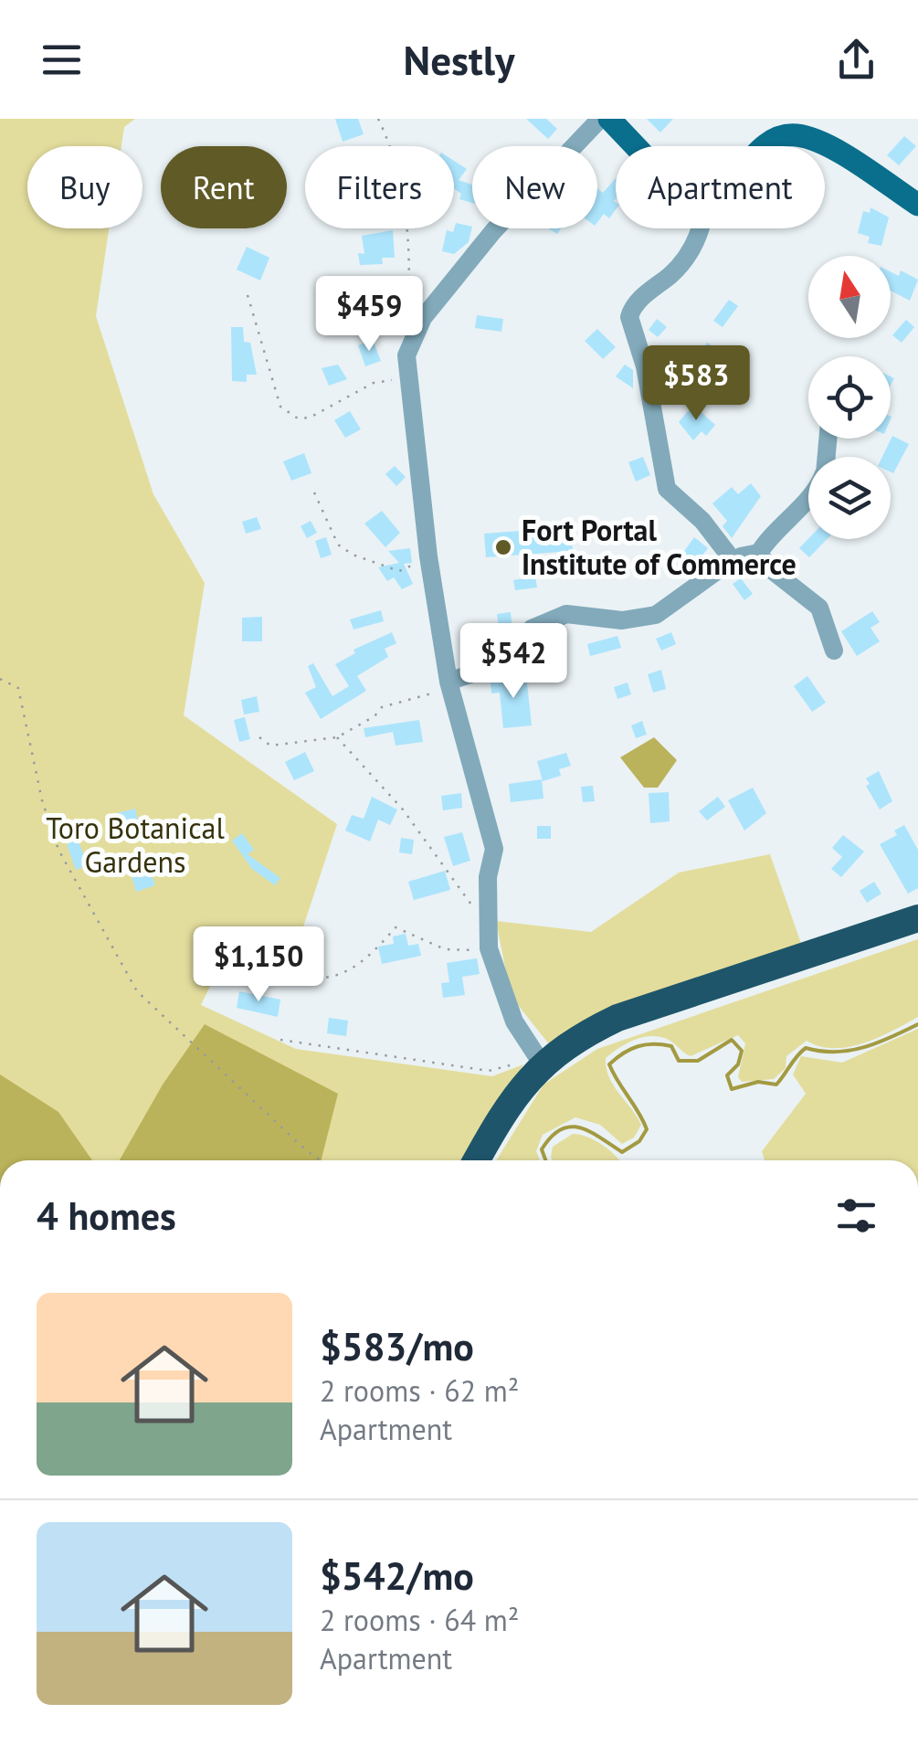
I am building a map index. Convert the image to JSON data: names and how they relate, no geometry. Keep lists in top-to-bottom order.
{
  "parks": ["Toro Botanical Gardens"],
  "places": ["Fort Portal Institute of Commerce"],
  "north": "top",
  "page": {
    "header": "Nestly",
    "chip": [
      "Buy",
      "Rent",
      "Filters",
      "New",
      "Apartment"
    ],
    "price": [
      "$459",
      "$583",
      "$542",
      "$1,150"
    ],
    "heading": "4 homes",
    "list": [
      {
        "name": "$583/mo",
        "note": "2 rooms · 62 m² · Apartment"
      },
      {
        "name": "$542/mo",
        "note": "2 rooms · 64 m² · Apartment"
      }
    ]
  }
}
